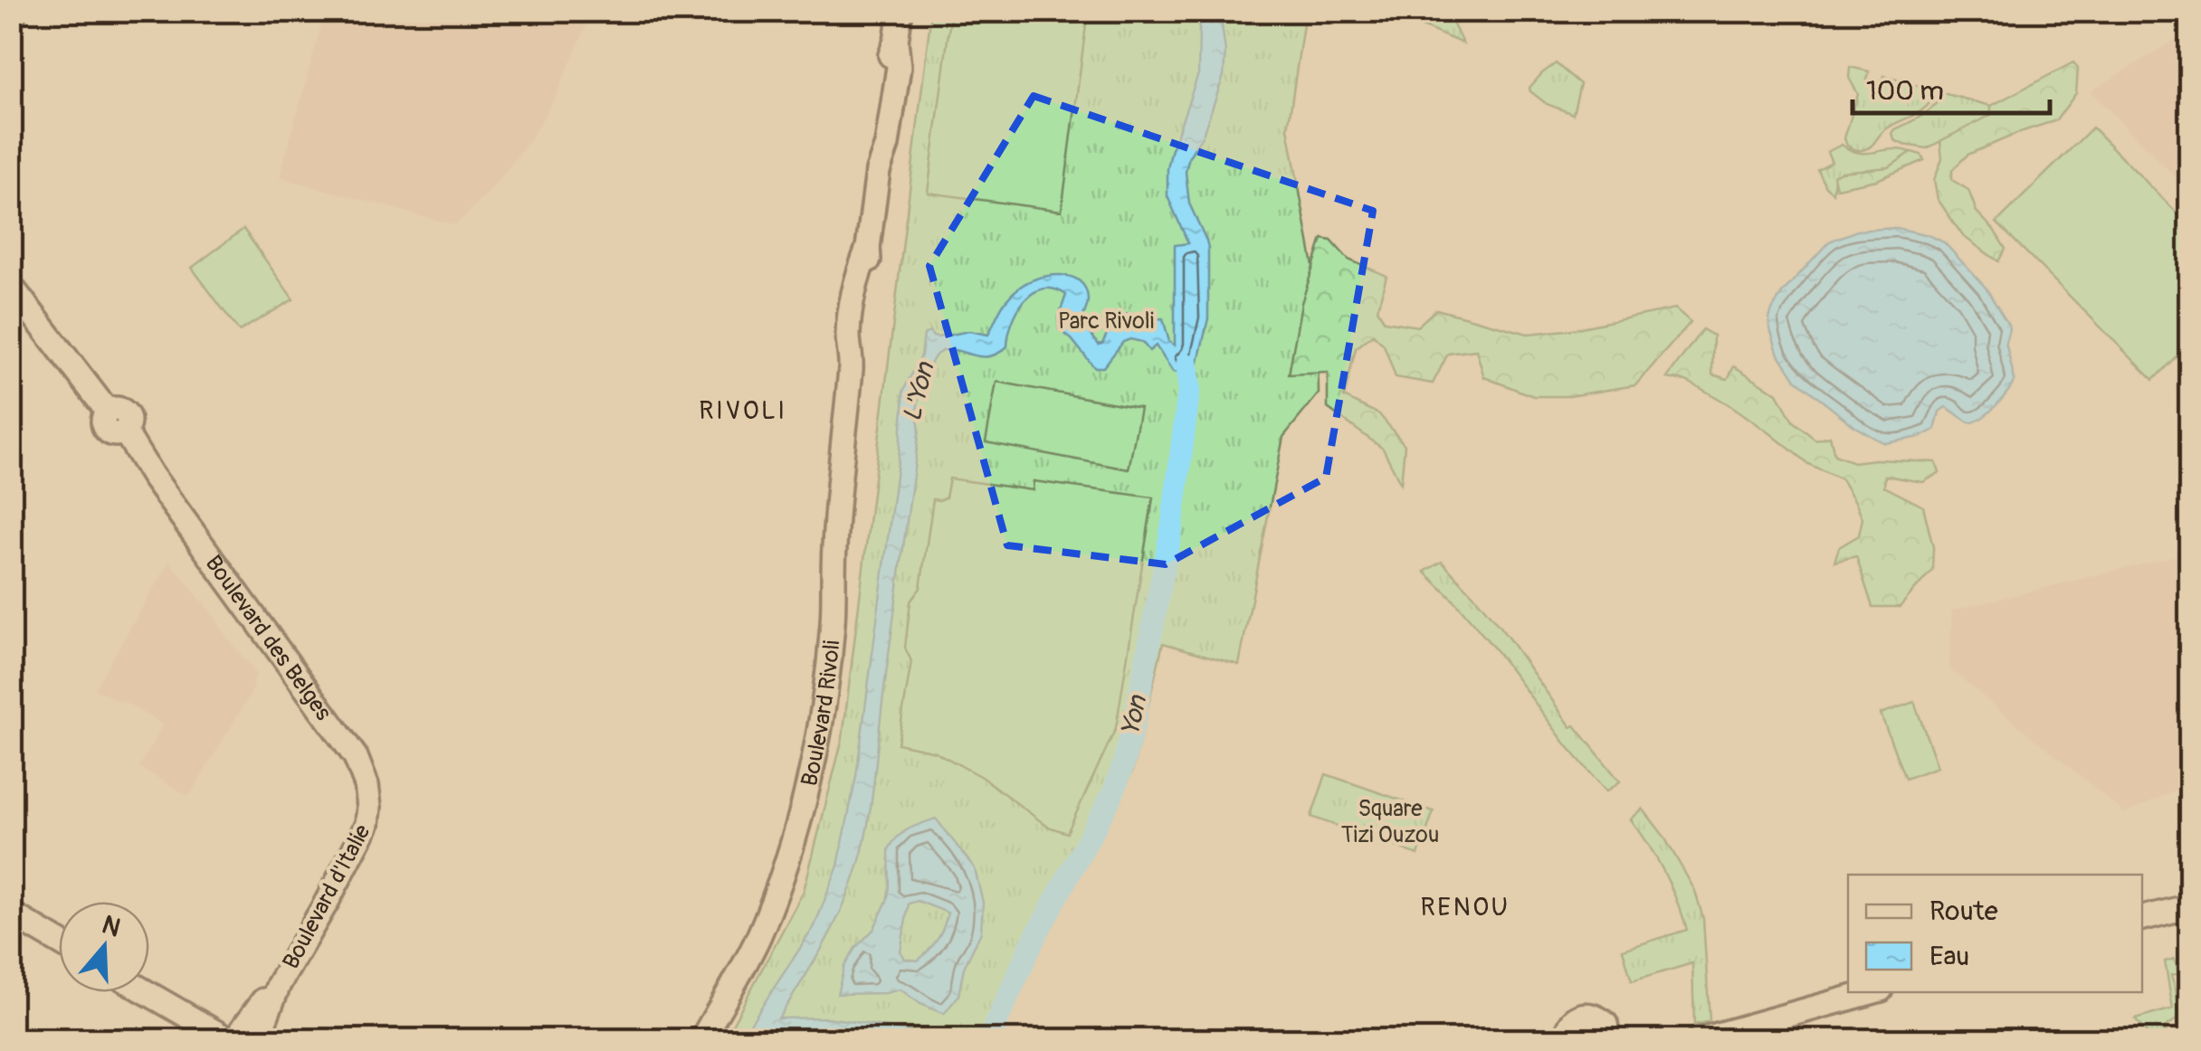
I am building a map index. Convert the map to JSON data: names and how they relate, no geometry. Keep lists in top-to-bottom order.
{
  "streets": {
    "street": ["Boulevard des Belges", "Boulevard Rivoli", "Boulevard d'Italie"]
  },
  "crossings": [
    ["Boulevard des Belges", "Boulevard d'Italie"]
  ],
  "districts": ["RIVOLI", "RENOU"],
  "water": ["L'Yon", "Yon"],
  "parks": ["Parc Rivoli", "Square Tizi Ouzou"],
  "legend": ["Route", "Eau"],
  "scale_bar": "100 m",
  "north": "top"
}
